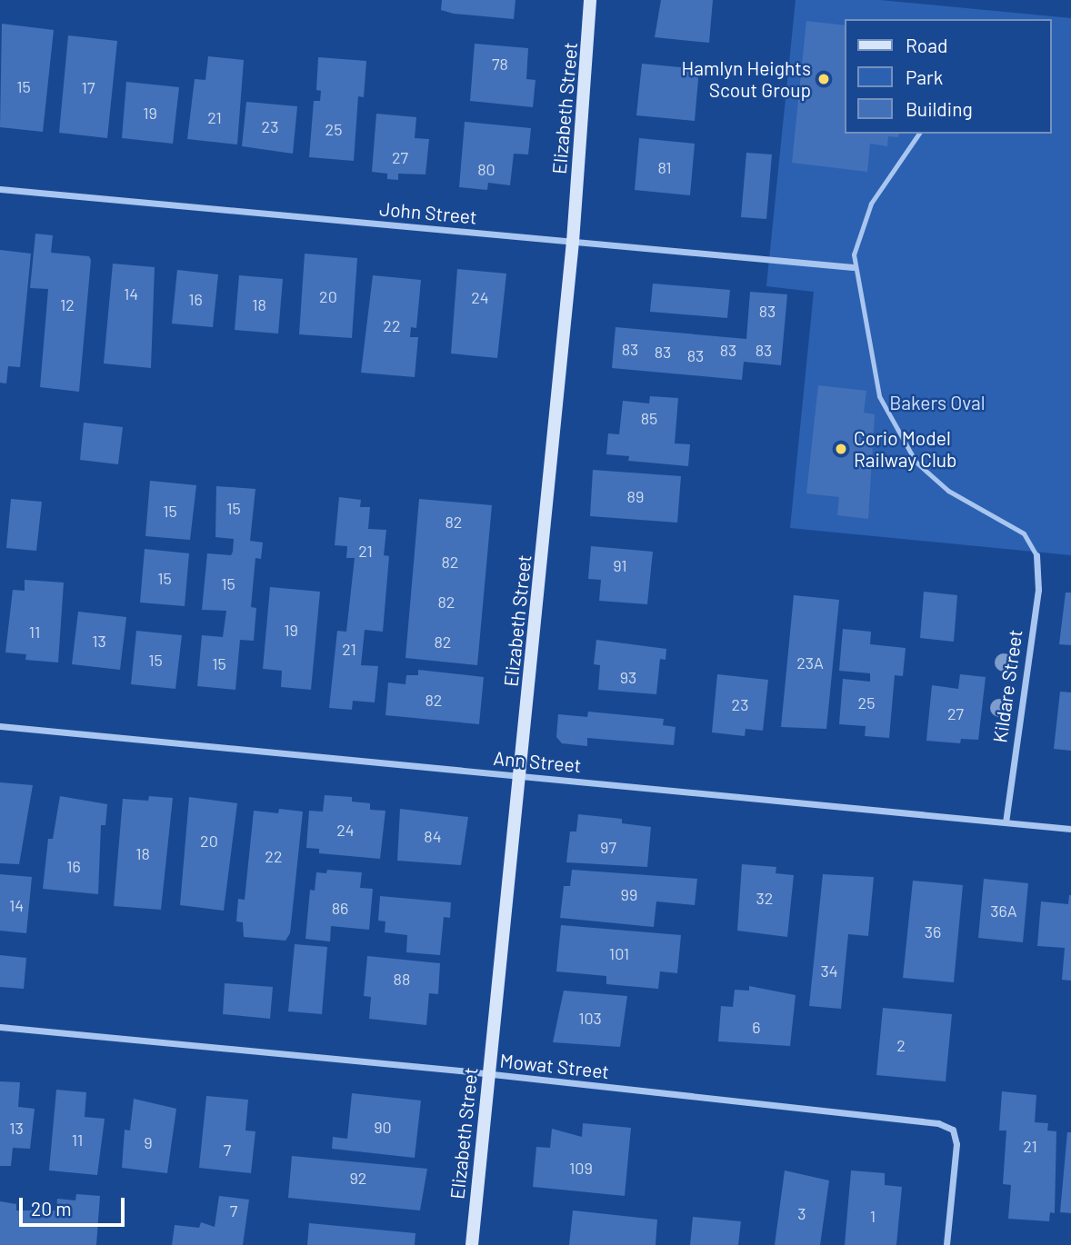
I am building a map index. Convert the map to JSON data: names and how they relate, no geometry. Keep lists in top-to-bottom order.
{
  "streets": {
    "street": [
      "Elizabeth Street",
      "John Street",
      "Kildare Street",
      "Ann Street",
      "Mowat Street"
    ]
  },
  "crossings": [
    ["Elizabeth Street", "John Street"],
    ["Elizabeth Street", "Ann Street"],
    ["Elizabeth Street", "Mowat Street"],
    ["Kildare Street", "Ann Street"]
  ],
  "parks": ["Bakers Oval"],
  "places": ["Hamlyn Heights Scout Group", "Corio Model Railway Club"],
  "house_numbers": [
    "78",
    "15",
    "17",
    "19",
    "21",
    "23",
    "25",
    "27",
    "81",
    "80",
    "14",
    "20",
    "24",
    "16",
    "12",
    "18",
    "83",
    "22",
    "83",
    "83",
    "83",
    "83",
    "83",
    "85",
    "89",
    "15",
    "15",
    "82",
    "21",
    "82",
    "91",
    "15",
    "15",
    "82",
    "19",
    "11",
    "13",
    "82",
    "21",
    "15",
    "23A",
    "15",
    "93",
    "82",
    "25",
    "23",
    "27",
    "24",
    "84",
    "20",
    "97",
    "18",
    "22",
    "16",
    "99",
    "32",
    "14",
    "86",
    "36A",
    "36",
    "101",
    "34",
    "88",
    "103",
    "6",
    "2",
    "90",
    "13",
    "11",
    "9",
    "21",
    "7",
    "109",
    "92",
    "7",
    "3",
    "1"
  ],
  "legend": ["Road", "Park", "Building"],
  "scale_bar": "20 m"
}
